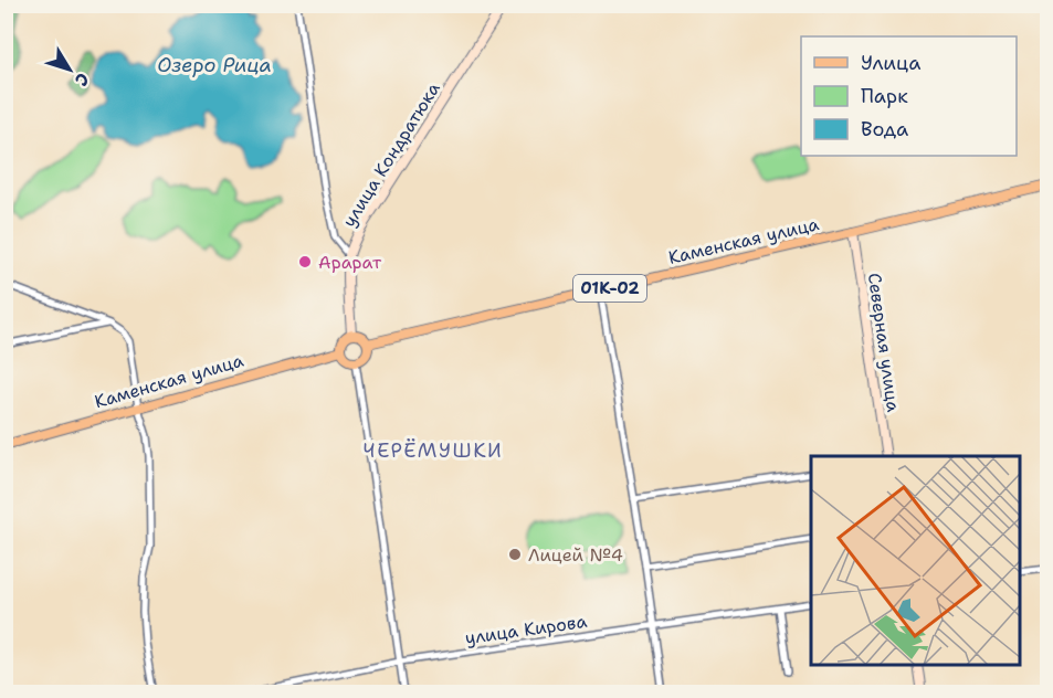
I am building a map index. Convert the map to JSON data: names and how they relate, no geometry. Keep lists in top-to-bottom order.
{
  "streets": {
    "main road": [
      "улица Кондратюка",
      "Каменская улица",
      "01К-02",
      "Северная улица"
    ],
    "street": ["улица Кирова"]
  },
  "crossings": [
    ["улица Кондратюка", "Каменская улица"],
    ["Каменская улица", "Северная улица"]
  ],
  "districts": ["ЧЕРЁМУШКИ"],
  "water": ["Озеро Рица"],
  "places": ["Арарат", "Лицей №4"],
  "legend": ["Улица", "Парк", "Вода"],
  "north": "bottom right"
}
